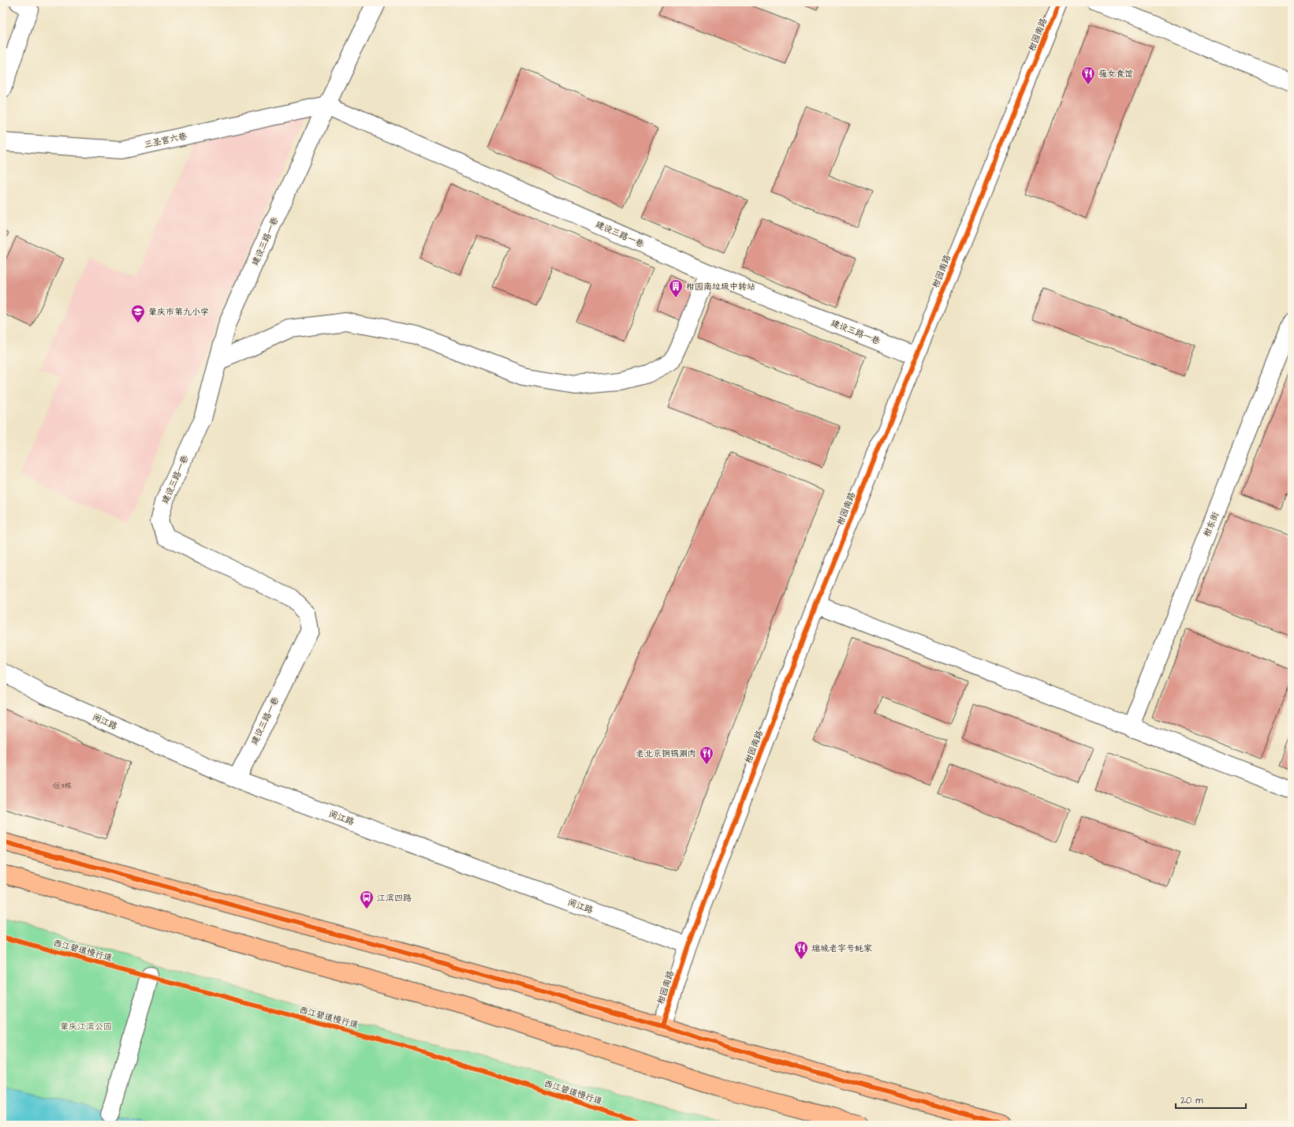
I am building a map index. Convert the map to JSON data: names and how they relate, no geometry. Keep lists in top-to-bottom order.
{
  "streets": {
    "street": [
      "柑园南路",
      "三圣宫六巷",
      "建设三路一巷",
      "柑东街",
      "阅江路"
    ],
    "cycle path": ["西江碧道慢行道"]
  },
  "crossings": [
    ["柑园南路", "建设三路一巷"],
    ["柑园南路", "阅江路"],
    ["三圣宫六巷", "建设三路一巷"],
    ["建设三路一巷", "阅江路"]
  ],
  "parks": ["肇庆江滨公园"],
  "places": {
    "restaurant": ["蔃女食馆", "老北京铜锅涮肉", "瑞城老字号蚝家"],
    "building": ["柑园南垃圾中转站"],
    "school or university": ["肇庆市第九小学"],
    "bus stop": ["江滨四路"]
  },
  "house_numbers": ["1区3栋"],
  "scale_bar": "20 m"
}
